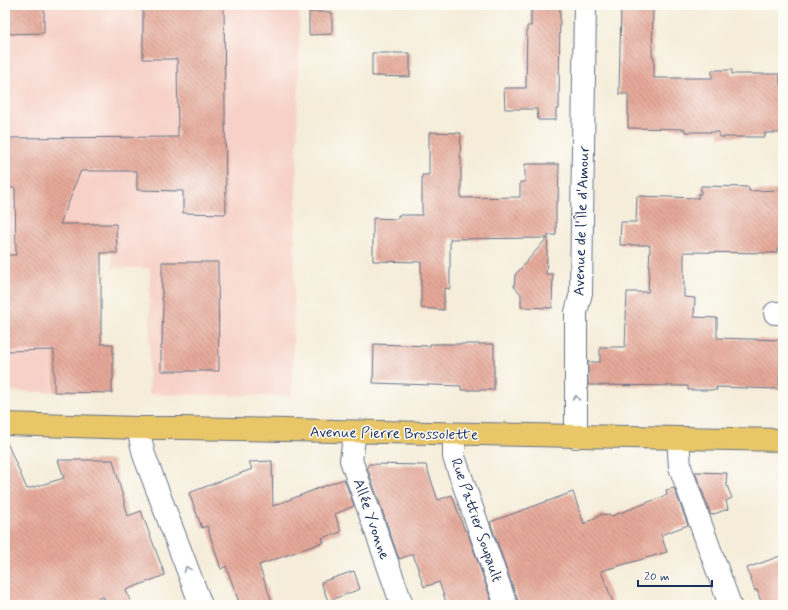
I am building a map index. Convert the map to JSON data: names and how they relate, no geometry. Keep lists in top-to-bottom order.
{
  "streets": {
    "main road": ["Avenue Pierre Brossolette"],
    "street": ["Avenue de l'Île d'Amour", "Allée Yvonne", "Rue Pattier Soupault"]
  },
  "crossings": [
    ["Avenue de l'Île d'Amour", "Avenue Pierre Brossolette"],
    ["Avenue Pierre Brossolette", "Allée Yvonne"],
    ["Avenue Pierre Brossolette", "Rue Pattier Soupault"]
  ],
  "one_way": ["Avenue de l'Île d'Amour"],
  "scale_bar": "20 m"
}
